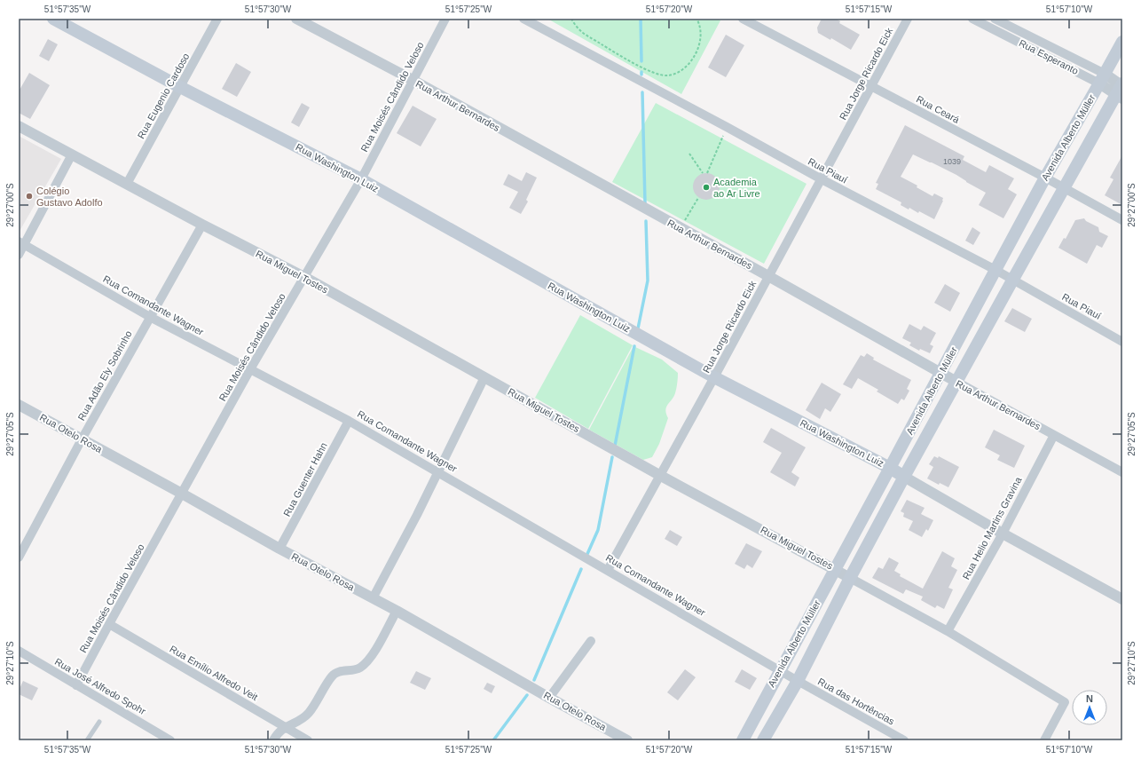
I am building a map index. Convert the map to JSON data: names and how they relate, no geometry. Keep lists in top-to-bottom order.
{
  "streets": {
    "main road": ["Avenida Alberto Müller", "Rua Washington Luiz"],
    "street": [
      "Rua Esperanto",
      "Rua Jorge Ricardo Eick",
      "Rua Eugenio Cardoso",
      "Rua Moisés Cândido Veloso",
      "Rua Arthur Bernardes",
      "Rua Ceará",
      "Rua Piauí",
      "Rua Miguel Tostes",
      "Rua Comandante Wagner",
      "Rua Adão Ely Sobrinho",
      "Rua Otelo Rosa",
      "Rua Guenter Hahn",
      "Rua Helio Martins Gravina",
      "Rua Emílio Alfredo Veit",
      "Rua José Alfredo Spohr",
      "Rua das Hortências"
    ]
  },
  "crossings": [
    ["Rua Esperanto", "Avenida Alberto Müller"],
    ["Rua Jorge Ricardo Eick", "Rua Arthur Bernardes"],
    ["Rua Jorge Ricardo Eick", "Rua Ceará"],
    ["Rua Jorge Ricardo Eick", "Rua Washington Luiz"],
    ["Rua Jorge Ricardo Eick", "Rua Piauí"],
    ["Rua Jorge Ricardo Eick", "Rua Miguel Tostes"],
    ["Rua Jorge Ricardo Eick", "Rua Comandante Wagner"],
    ["Rua Eugenio Cardoso", "Rua Washington Luiz"],
    ["Rua Eugenio Cardoso", "Rua Miguel Tostes"],
    ["Rua Moisés Cândido Veloso", "Rua Arthur Bernardes"],
    ["Rua Moisés Cândido Veloso", "Rua Washington Luiz"],
    ["Rua Moisés Cândido Veloso", "Rua Miguel Tostes"],
    ["Rua Moisés Cândido Veloso", "Rua Comandante Wagner"],
    ["Rua Moisés Cândido Veloso", "Rua Otelo Rosa"],
    ["Rua Moisés Cândido Veloso", "Rua Emílio Alfredo Veit"],
    ["Rua Moisés Cândido Veloso", "Rua José Alfredo Spohr"],
    ["Rua Arthur Bernardes", "Avenida Alberto Müller"],
    ["Rua Arthur Bernardes", "Rua Helio Martins Gravina"],
    ["Rua Ceará", "Avenida Alberto Müller"],
    ["Avenida Alberto Müller", "Rua Washington Luiz"],
    ["Avenida Alberto Müller", "Rua Piauí"],
    ["Avenida Alberto Müller", "Rua Miguel Tostes"],
    ["Avenida Alberto Müller", "Rua Comandante Wagner"],
    ["Avenida Alberto Müller", "Rua das Hortências"],
    ["Rua Washington Luiz", "Rua Helio Martins Gravina"],
    ["Rua Miguel Tostes", "Rua Adão Ely Sobrinho"],
    ["Rua Miguel Tostes", "Rua Helio Martins Gravina"],
    ["Rua Comandante Wagner", "Rua Adão Ely Sobrinho"],
    ["Rua Comandante Wagner", "Rua Guenter Hahn"],
    ["Rua Comandante Wagner", "Rua das Hortências"],
    ["Rua Adão Ely Sobrinho", "Rua Otelo Rosa"],
    ["Rua Otelo Rosa", "Rua Guenter Hahn"]
  ],
  "places": ["Academia ao Ar Livre", "Colégio Gustavo Adolfo"],
  "house_numbers": ["1039"],
  "north": "top",
  "coordinates": [
    "51°57'35\"W",
    "51°57'30\"W",
    "51°57'25\"W",
    "51°57'20\"W",
    "51°57'15\"W",
    "51°57'10\"W",
    "29°27'00\"S",
    "29°27'05\"S",
    "29°27'10\"S"
  ]
}
